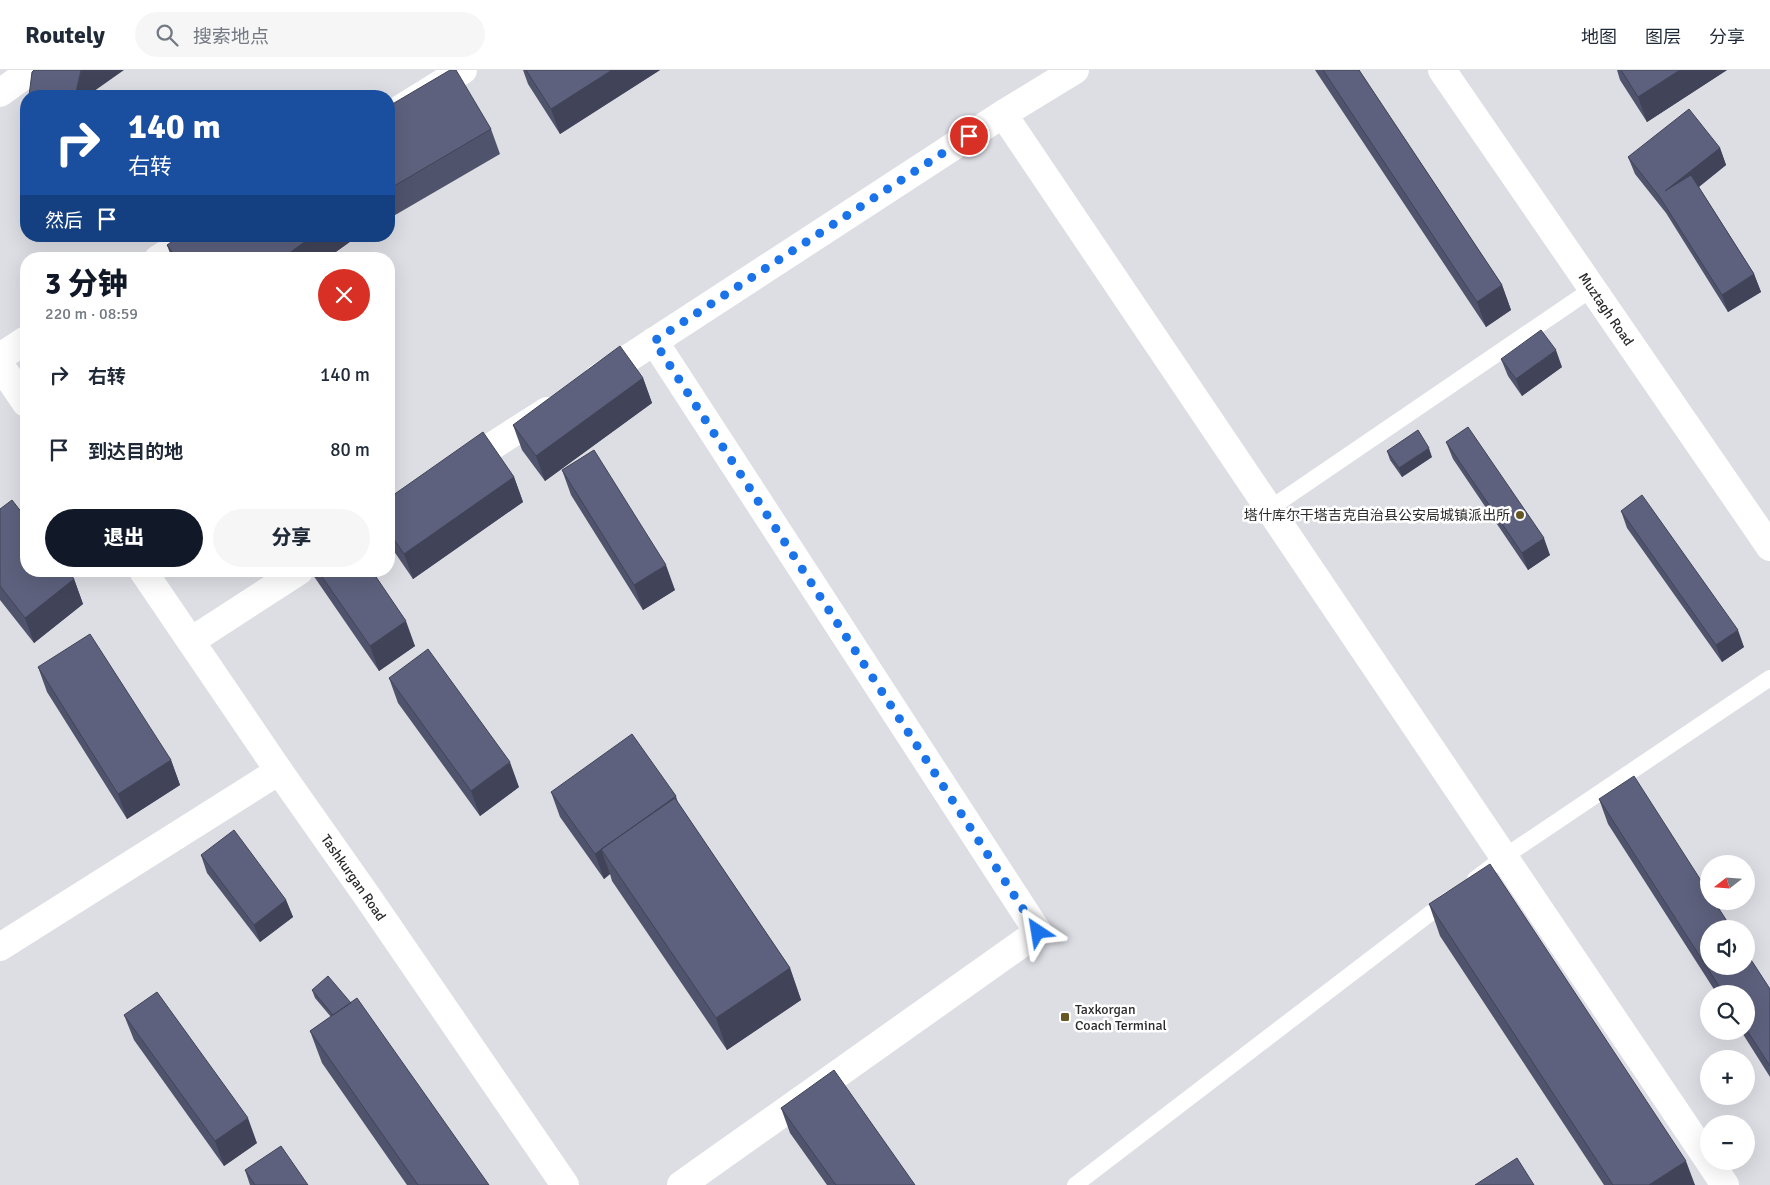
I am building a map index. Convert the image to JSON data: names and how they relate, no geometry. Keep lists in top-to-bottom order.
{
  "streets": {
    "street": ["Muztagh Road", "Tashkurgan Road"]
  },
  "places": {
    "other": ["塔什库尔干塔吉克自治县公安局城镇派出所"],
    "transit": ["Taxkorgan Coach Terminal"]
  },
  "north": "left",
  "page": {
    "header": "Routely",
    "search": "搜索地点",
    "nav": ["地图", "图层", "分享"],
    "turn": ["140 m", "右转"],
    "then": "然后",
    "heading": ["3 分钟", "220 m · 08:59"],
    "list": [
      {
        "name": "右转",
        "value": "140 m"
      },
      {
        "name": "到达目的地",
        "value": "80 m"
      }
    ],
    "buttons": ["退出", "分享"],
    "map_buttons": ["+", "−"]
  }
}
